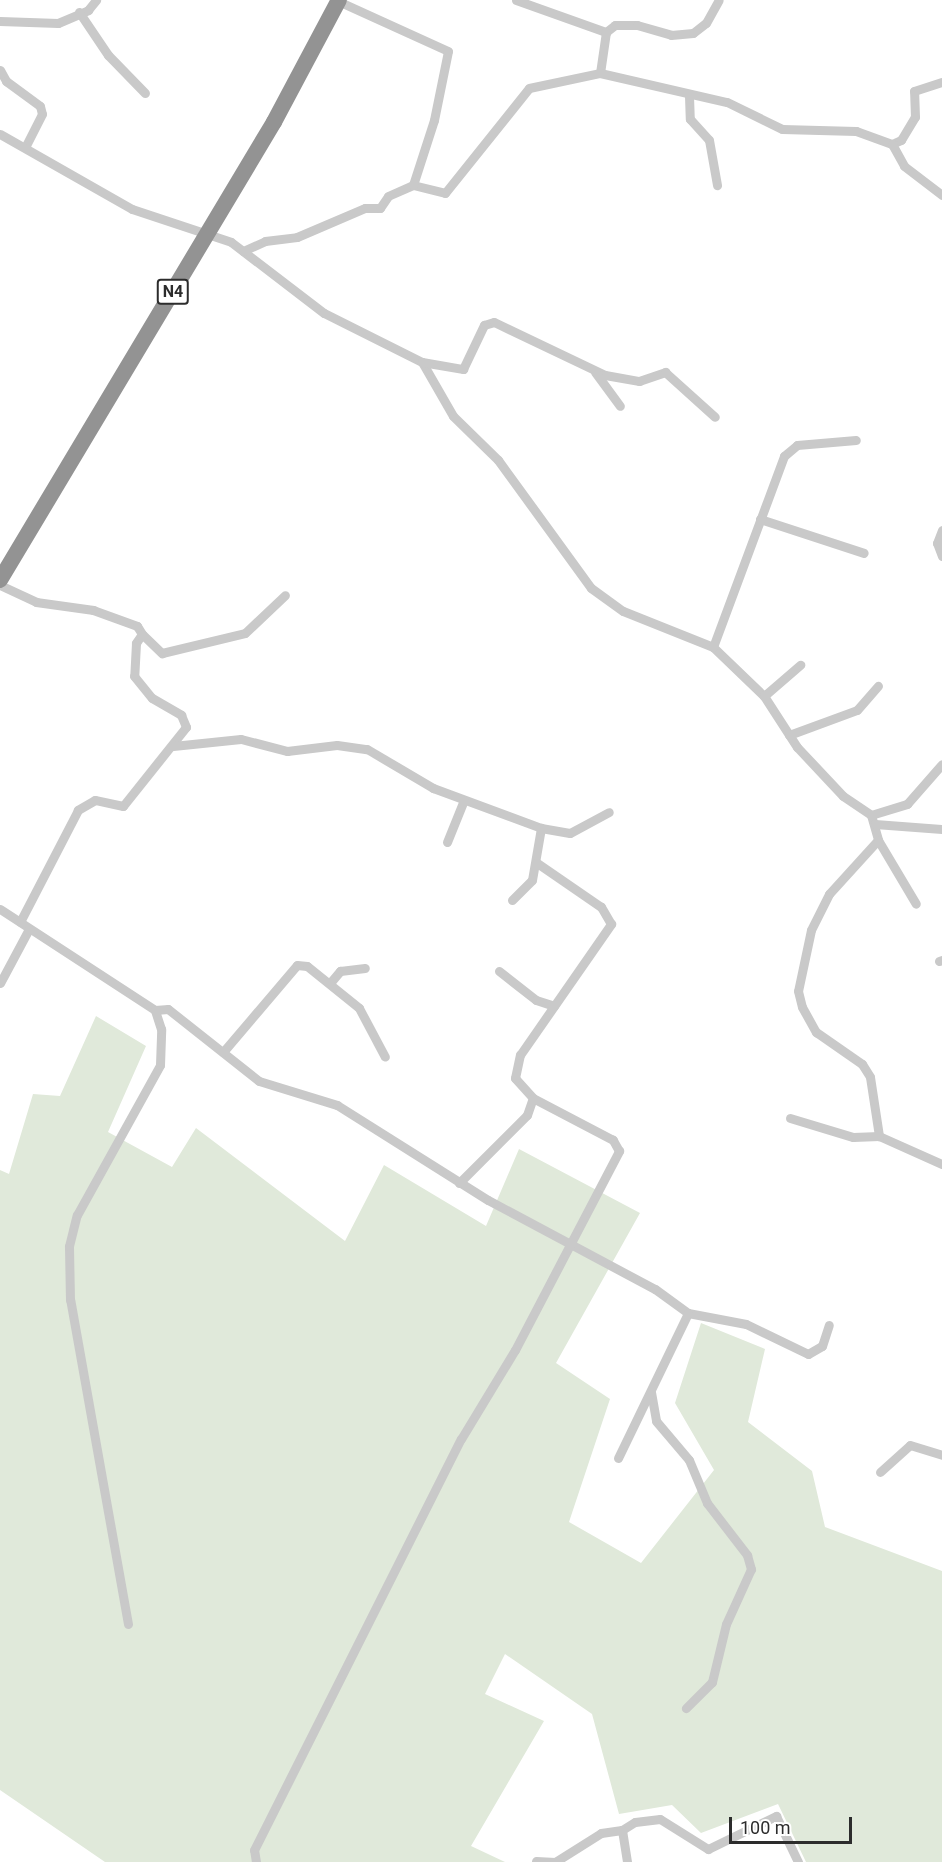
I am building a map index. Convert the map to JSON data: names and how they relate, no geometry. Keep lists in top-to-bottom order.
{
  "streets": {
    "highway": ["N4"]
  },
  "scale_bar": "100 m"
}
